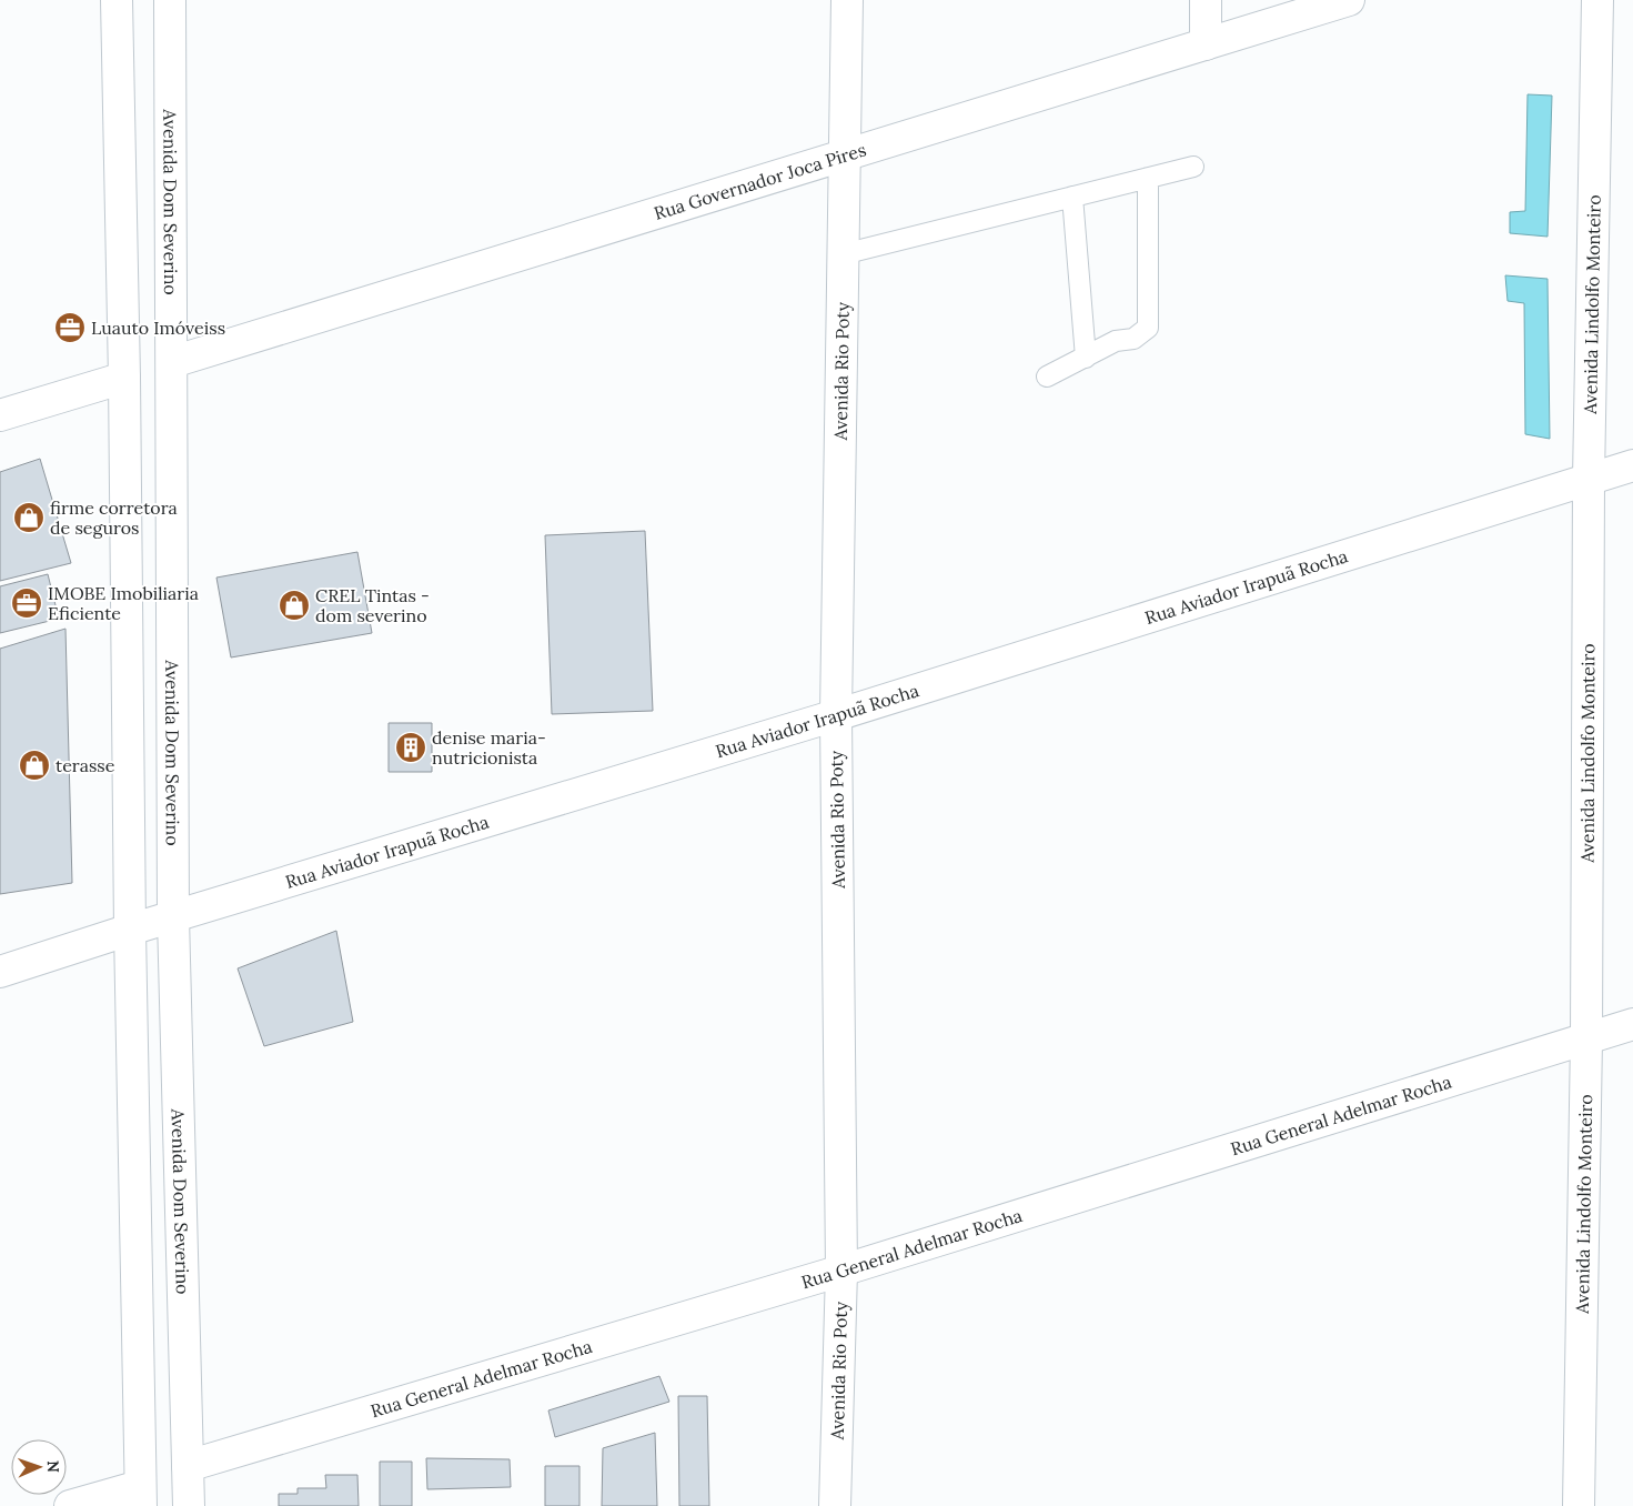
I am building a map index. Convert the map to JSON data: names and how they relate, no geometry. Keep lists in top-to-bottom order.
{
  "streets": {
    "street": [
      "Rua Governador Joca Pires",
      "Avenida Dom Severino",
      "Avenida Lindolfo Monteiro",
      "Avenida Rio Poty",
      "Rua Aviador Irapuã Rocha",
      "Rua General Adelmar Rocha"
    ]
  },
  "crossings": [
    ["Rua Governador Joca Pires", "Avenida Dom Severino"],
    ["Rua Governador Joca Pires", "Avenida Rio Poty"],
    ["Avenida Dom Severino", "Rua Aviador Irapuã Rocha"],
    ["Avenida Dom Severino", "Rua General Adelmar Rocha"],
    ["Avenida Lindolfo Monteiro", "Rua Aviador Irapuã Rocha"],
    ["Avenida Lindolfo Monteiro", "Rua General Adelmar Rocha"],
    ["Avenida Rio Poty", "Rua Aviador Irapuã Rocha"],
    ["Avenida Rio Poty", "Rua General Adelmar Rocha"]
  ],
  "places": {
    "office": ["Luauto Imóveiss", "IMOBE Imobiliaria Eficiente"],
    "shop": ["firme corretora de seguros", "CREL Tintas - dom severino", "terasse"],
    "building": ["denise maria- nutricionista"]
  },
  "north": "right"
}
